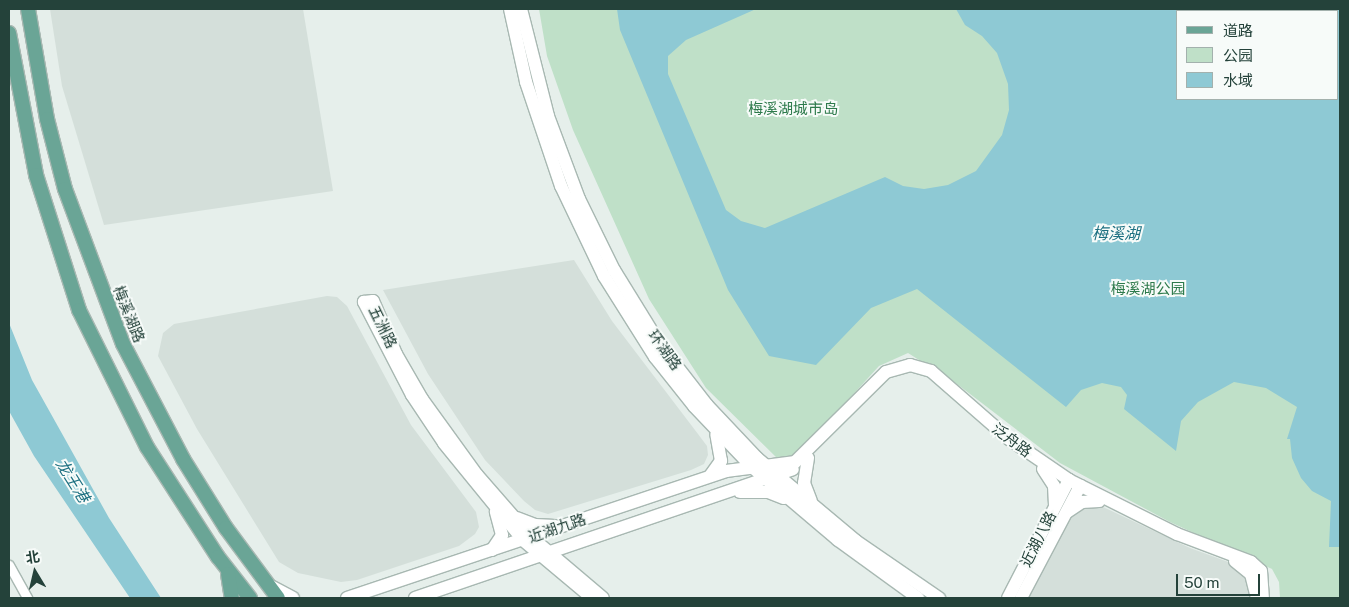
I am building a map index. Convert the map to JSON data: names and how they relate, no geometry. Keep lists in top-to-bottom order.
{
  "streets": {
    "main road": [
      "梅溪湖路",
      "五洲路",
      "环湖路",
      "泛舟路",
      "近湖九路",
      "近湖八路"
    ]
  },
  "crossings": [
    ["五洲路", "近湖九路"],
    ["环湖路", "泛舟路"],
    ["环湖路", "近湖九路"],
    ["泛舟路", "近湖九路"],
    ["泛舟路", "近湖八路"]
  ],
  "water": ["梅溪湖", "龙王港"],
  "parks": ["梅溪湖城市岛", "梅溪湖公园"],
  "legend": ["道路", "公园", "水域"],
  "scale_bar": "50 m",
  "north": "top"
}
